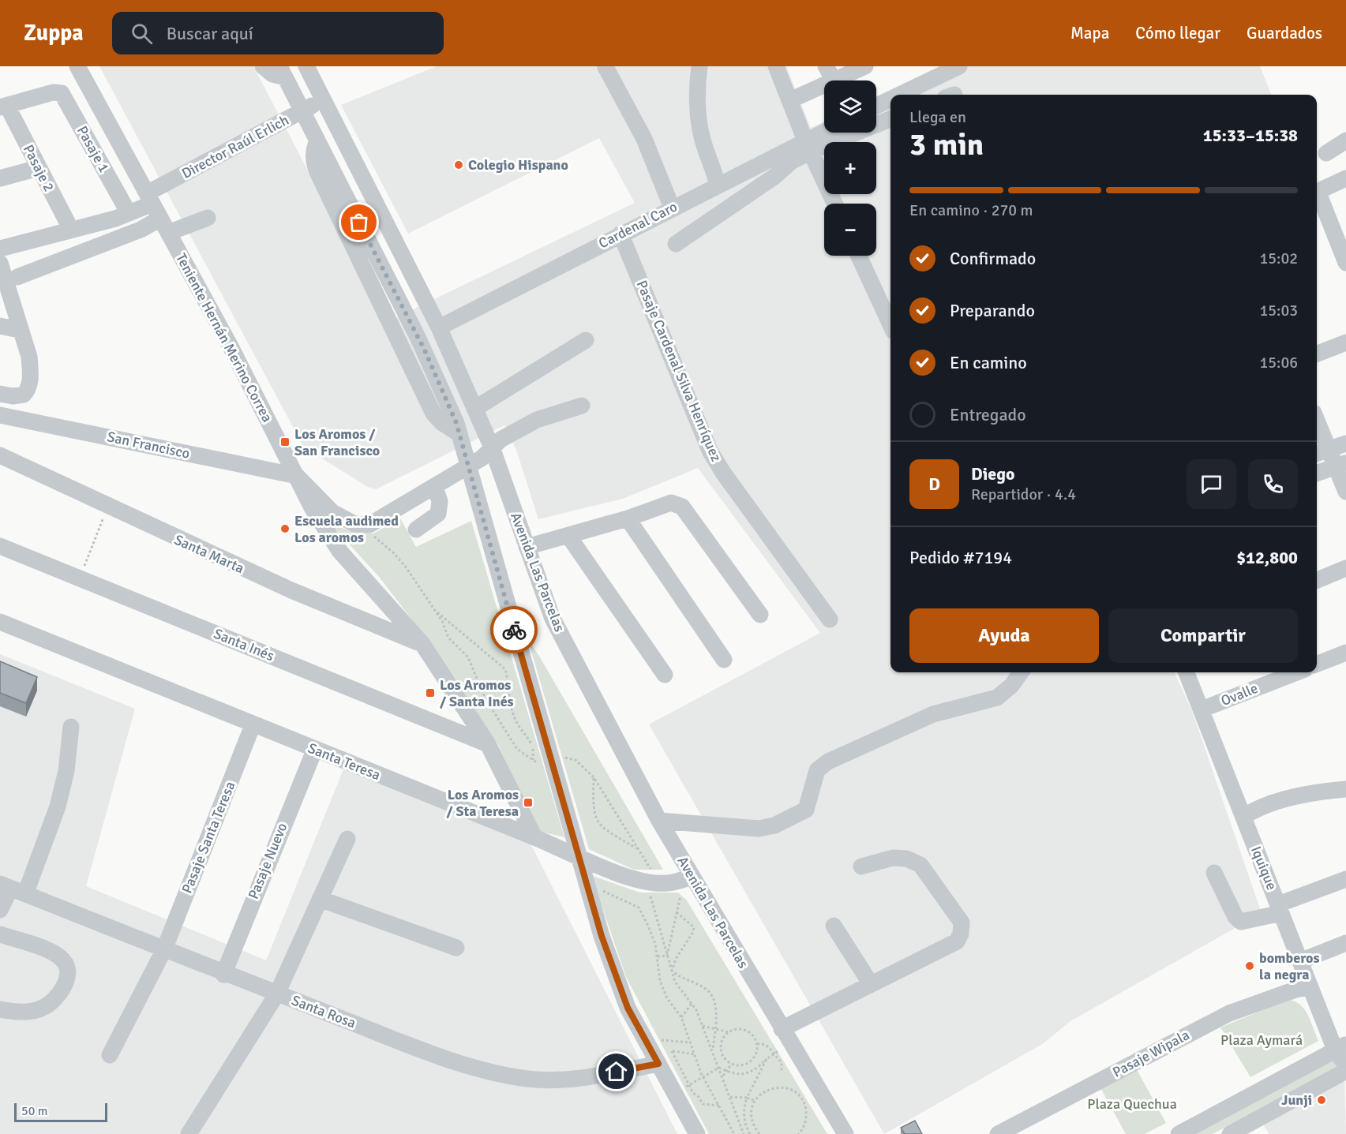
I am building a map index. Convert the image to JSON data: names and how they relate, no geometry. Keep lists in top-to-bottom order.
{
  "streets": {
    "street": [
      "Director Raúl Erlich",
      "Pasaje 1",
      "Pasaje 2",
      "Cardenal Caro",
      "Teniente Hernán Merino Correa",
      "Pasaje Cardenal Silva Henríquez",
      "San Francisco",
      "Santa Marta",
      "Avenida Las Parcelas",
      "Santa Inés",
      "Ovalle",
      "Santa Teresa",
      "Pasaje Santa Teresa",
      "Pasaje Nuevo",
      "Iquique",
      "Santa Rosa",
      "Pasaje Wipala"
    ]
  },
  "crossings": [
    ["Director Raúl Erlich", "Teniente Hernán Merino Correa"],
    ["Director Raúl Erlich", "Avenida Las Parcelas"],
    ["Pasaje 1", "Pasaje 2"],
    ["Cardenal Caro", "Pasaje Cardenal Silva Henríquez"],
    ["Cardenal Caro", "Avenida Las Parcelas"],
    ["Teniente Hernán Merino Correa", "San Francisco"],
    ["Teniente Hernán Merino Correa", "Santa Marta"],
    ["Teniente Hernán Merino Correa", "Santa Inés"],
    ["Teniente Hernán Merino Correa", "Santa Teresa"],
    ["Avenida Las Parcelas", "Santa Teresa"],
    ["Ovalle", "Iquique"],
    ["Santa Teresa", "Pasaje Santa Teresa"],
    ["Santa Teresa", "Pasaje Nuevo"],
    ["Pasaje Santa Teresa", "Santa Rosa"],
    ["Pasaje Nuevo", "Santa Rosa"],
    ["Iquique", "Pasaje Wipala"]
  ],
  "parks": ["Plaza Aymará", "Plaza Quechua"],
  "places": {
    "other": [
      "Colegio Hispano",
      "Escuela audimed Los aromos",
      "bomberos la negra",
      "Junji"
    ],
    "transit": ["Los Aromos / San Francisco", "Los Aromos / Santa Inés", "Los Aromos / Sta Teresa"]
  },
  "scale_bar": "50 m",
  "page": {
    "header": "Zuppa",
    "search": "Buscar aquí",
    "nav": ["Mapa", "Cómo llegar", "Guardados"],
    "map_buttons": ["+", "−"],
    "heading": ["3 min", "Llega en", "15:33–15:38"],
    "panel": [
      "Diego",
      "Repartidor · 4.4",
      "Pedido #7194",
      "$12,800"
    ],
    "bar": "En camino · 270 m",
    "list": [
      ["Confirmado", "15:02"],
      ["Preparando", "15:03"],
      ["En camino", "15:06"],
      "Entregado"
    ],
    "round": "D",
    "buttons": ["Ayuda", "Compartir"],
    "scale": "50 m"
  }
}
